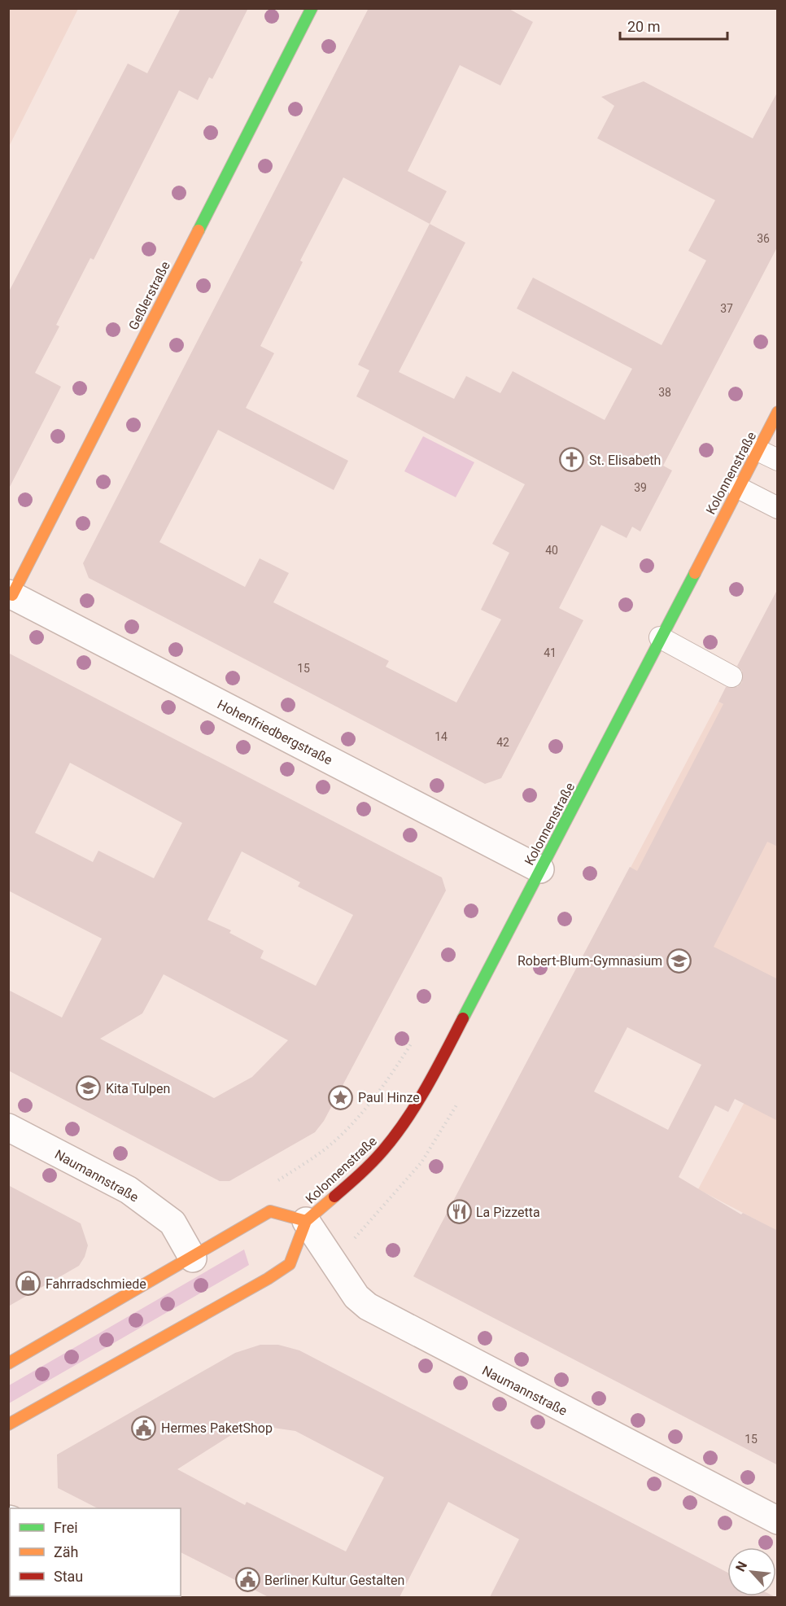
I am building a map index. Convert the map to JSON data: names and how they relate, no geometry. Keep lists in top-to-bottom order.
{
  "streets": {
    "main road": ["Geßlerstraße", "Kolonnenstraße"],
    "street": ["Hohenfriedbergstraße", "Naumannstraße"]
  },
  "crossings": [
    ["Geßlerstraße", "Hohenfriedbergstraße"],
    ["Kolonnenstraße", "Hohenfriedbergstraße"],
    ["Kolonnenstraße", "Naumannstraße"]
  ],
  "places": {
    "church": ["St. Elisabeth"],
    "school or university": ["Robert-Blum-Gymnasium", "Kita Tulpen"],
    "place": ["Paul Hinze"],
    "restaurant": ["La Pizzetta"],
    "shop": ["Fahrradschmiede"],
    "public building": ["Hermes PaketShop", "Berliner Kultur Gestalten"]
  },
  "house_numbers": [
    "36",
    "37",
    "38",
    "39",
    "40",
    "41",
    "15",
    "14",
    "42",
    "15"
  ],
  "legend": ["Frei", "Zäh", "Stau"],
  "scale_bar": "20 m",
  "north": "top left"
}
